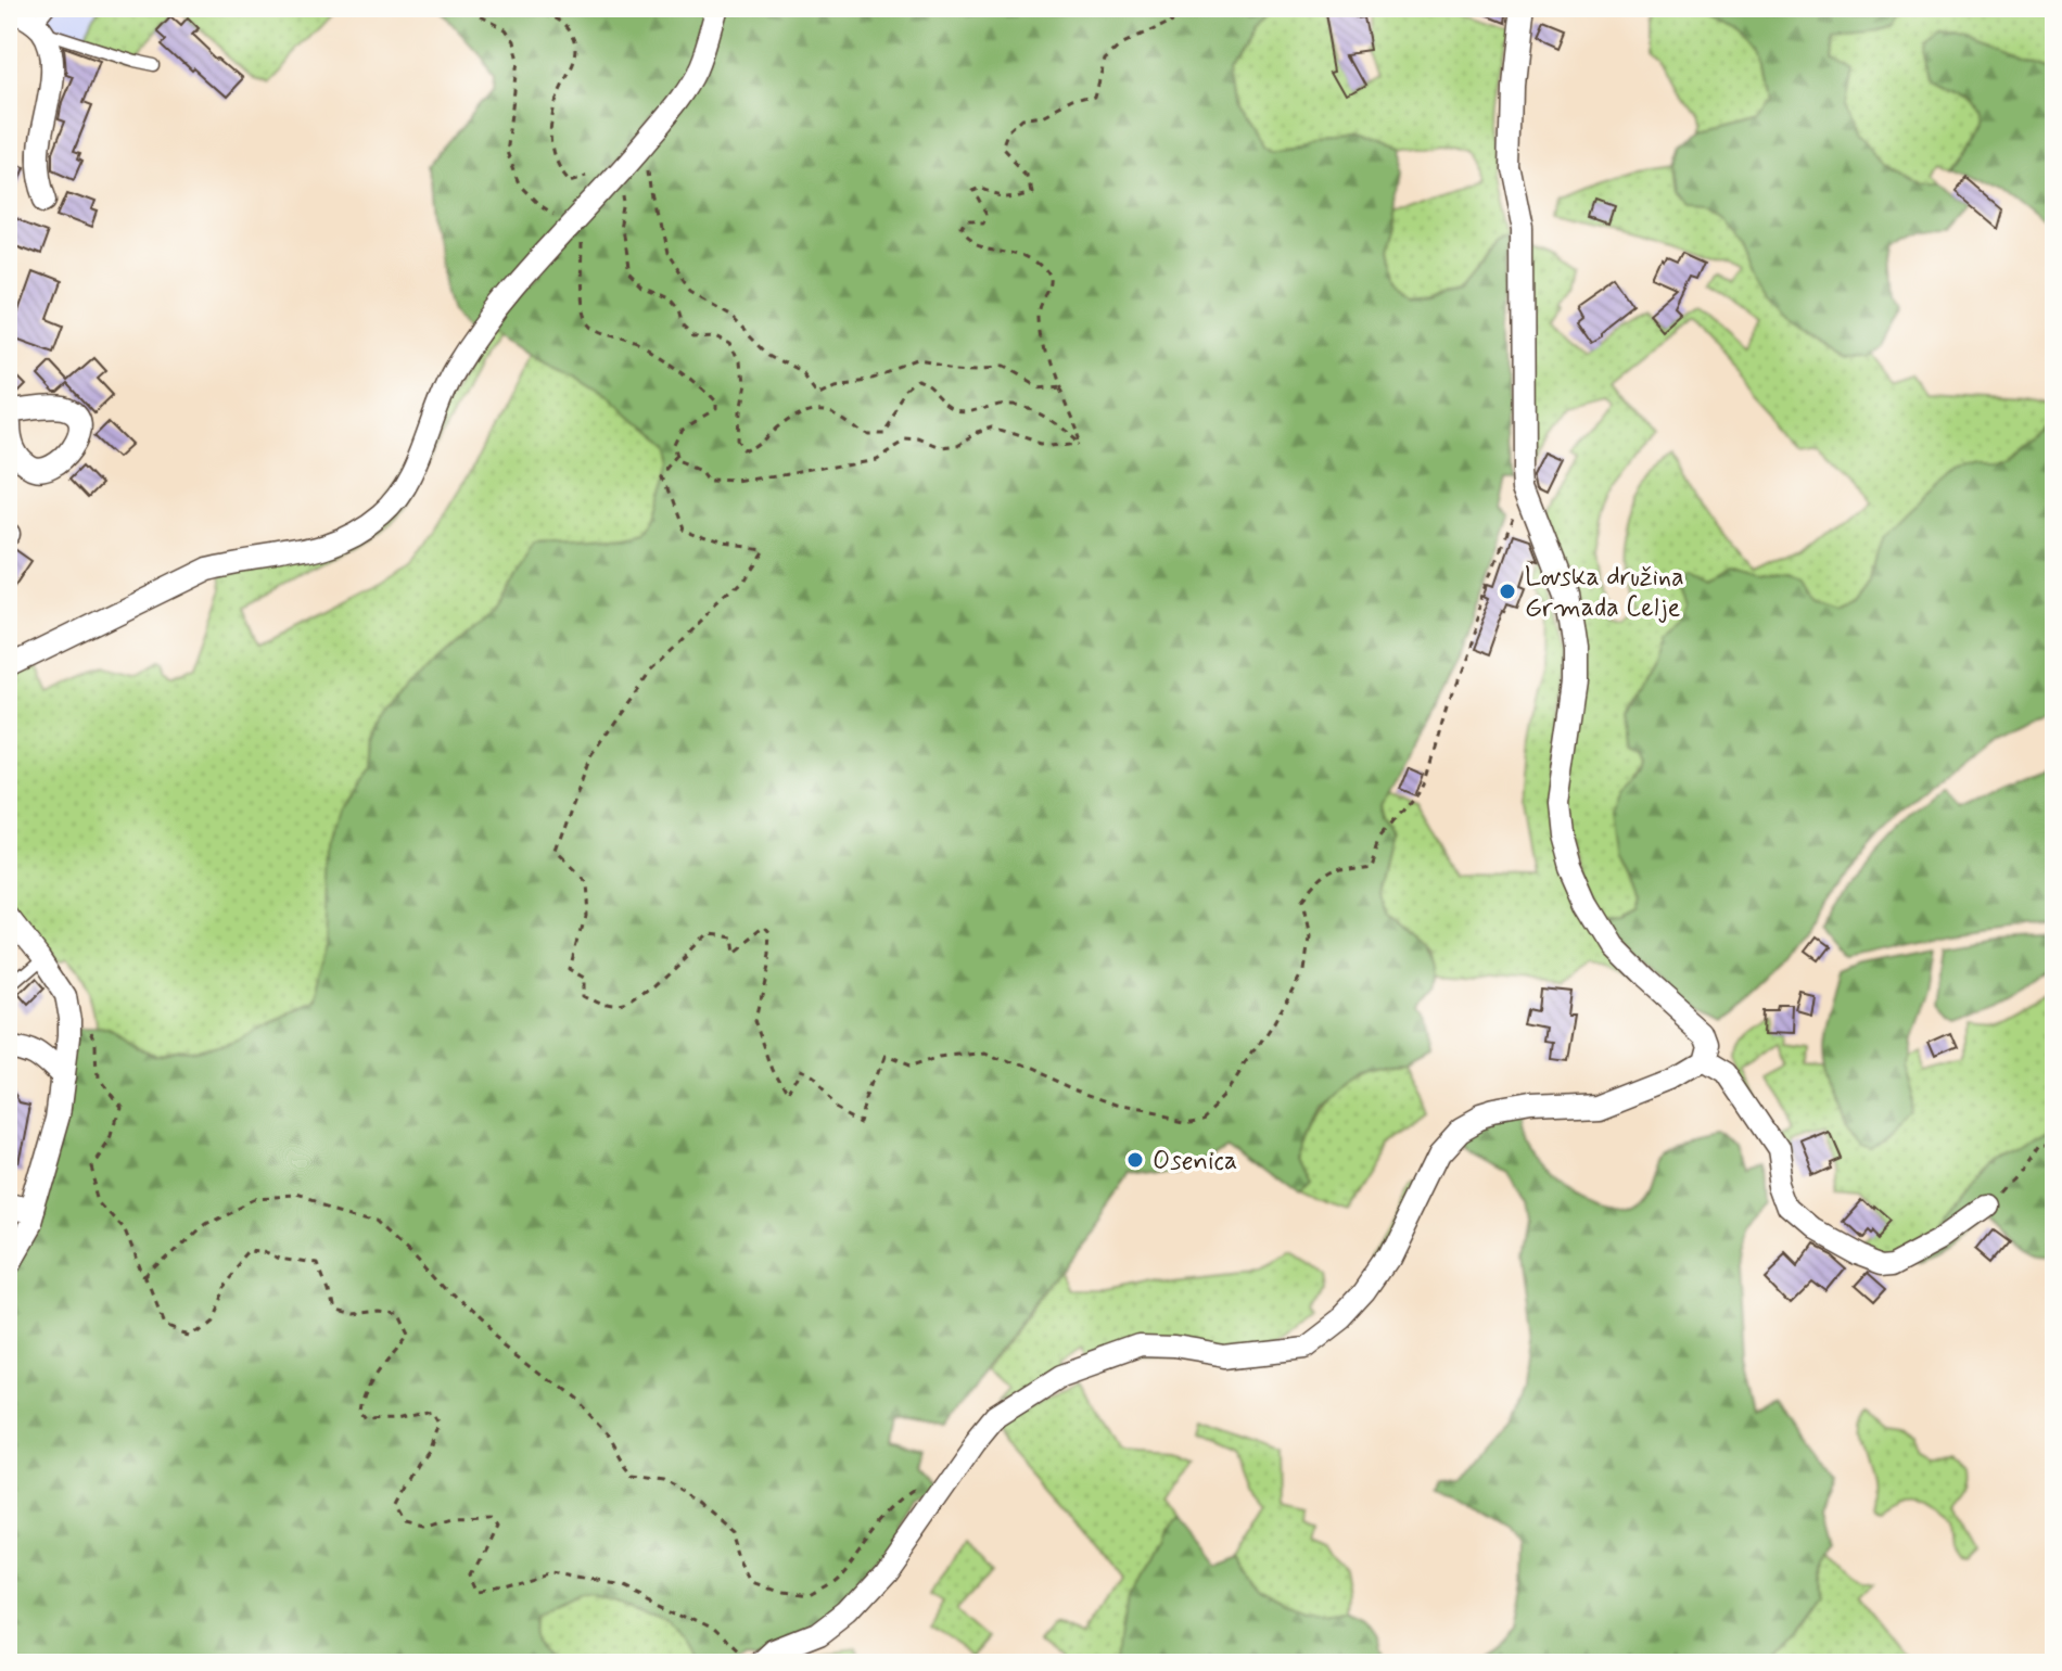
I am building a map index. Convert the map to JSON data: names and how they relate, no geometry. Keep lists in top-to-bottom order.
{
  "places": ["Lovska družina Grmada Celje", "Osenica"]
}
